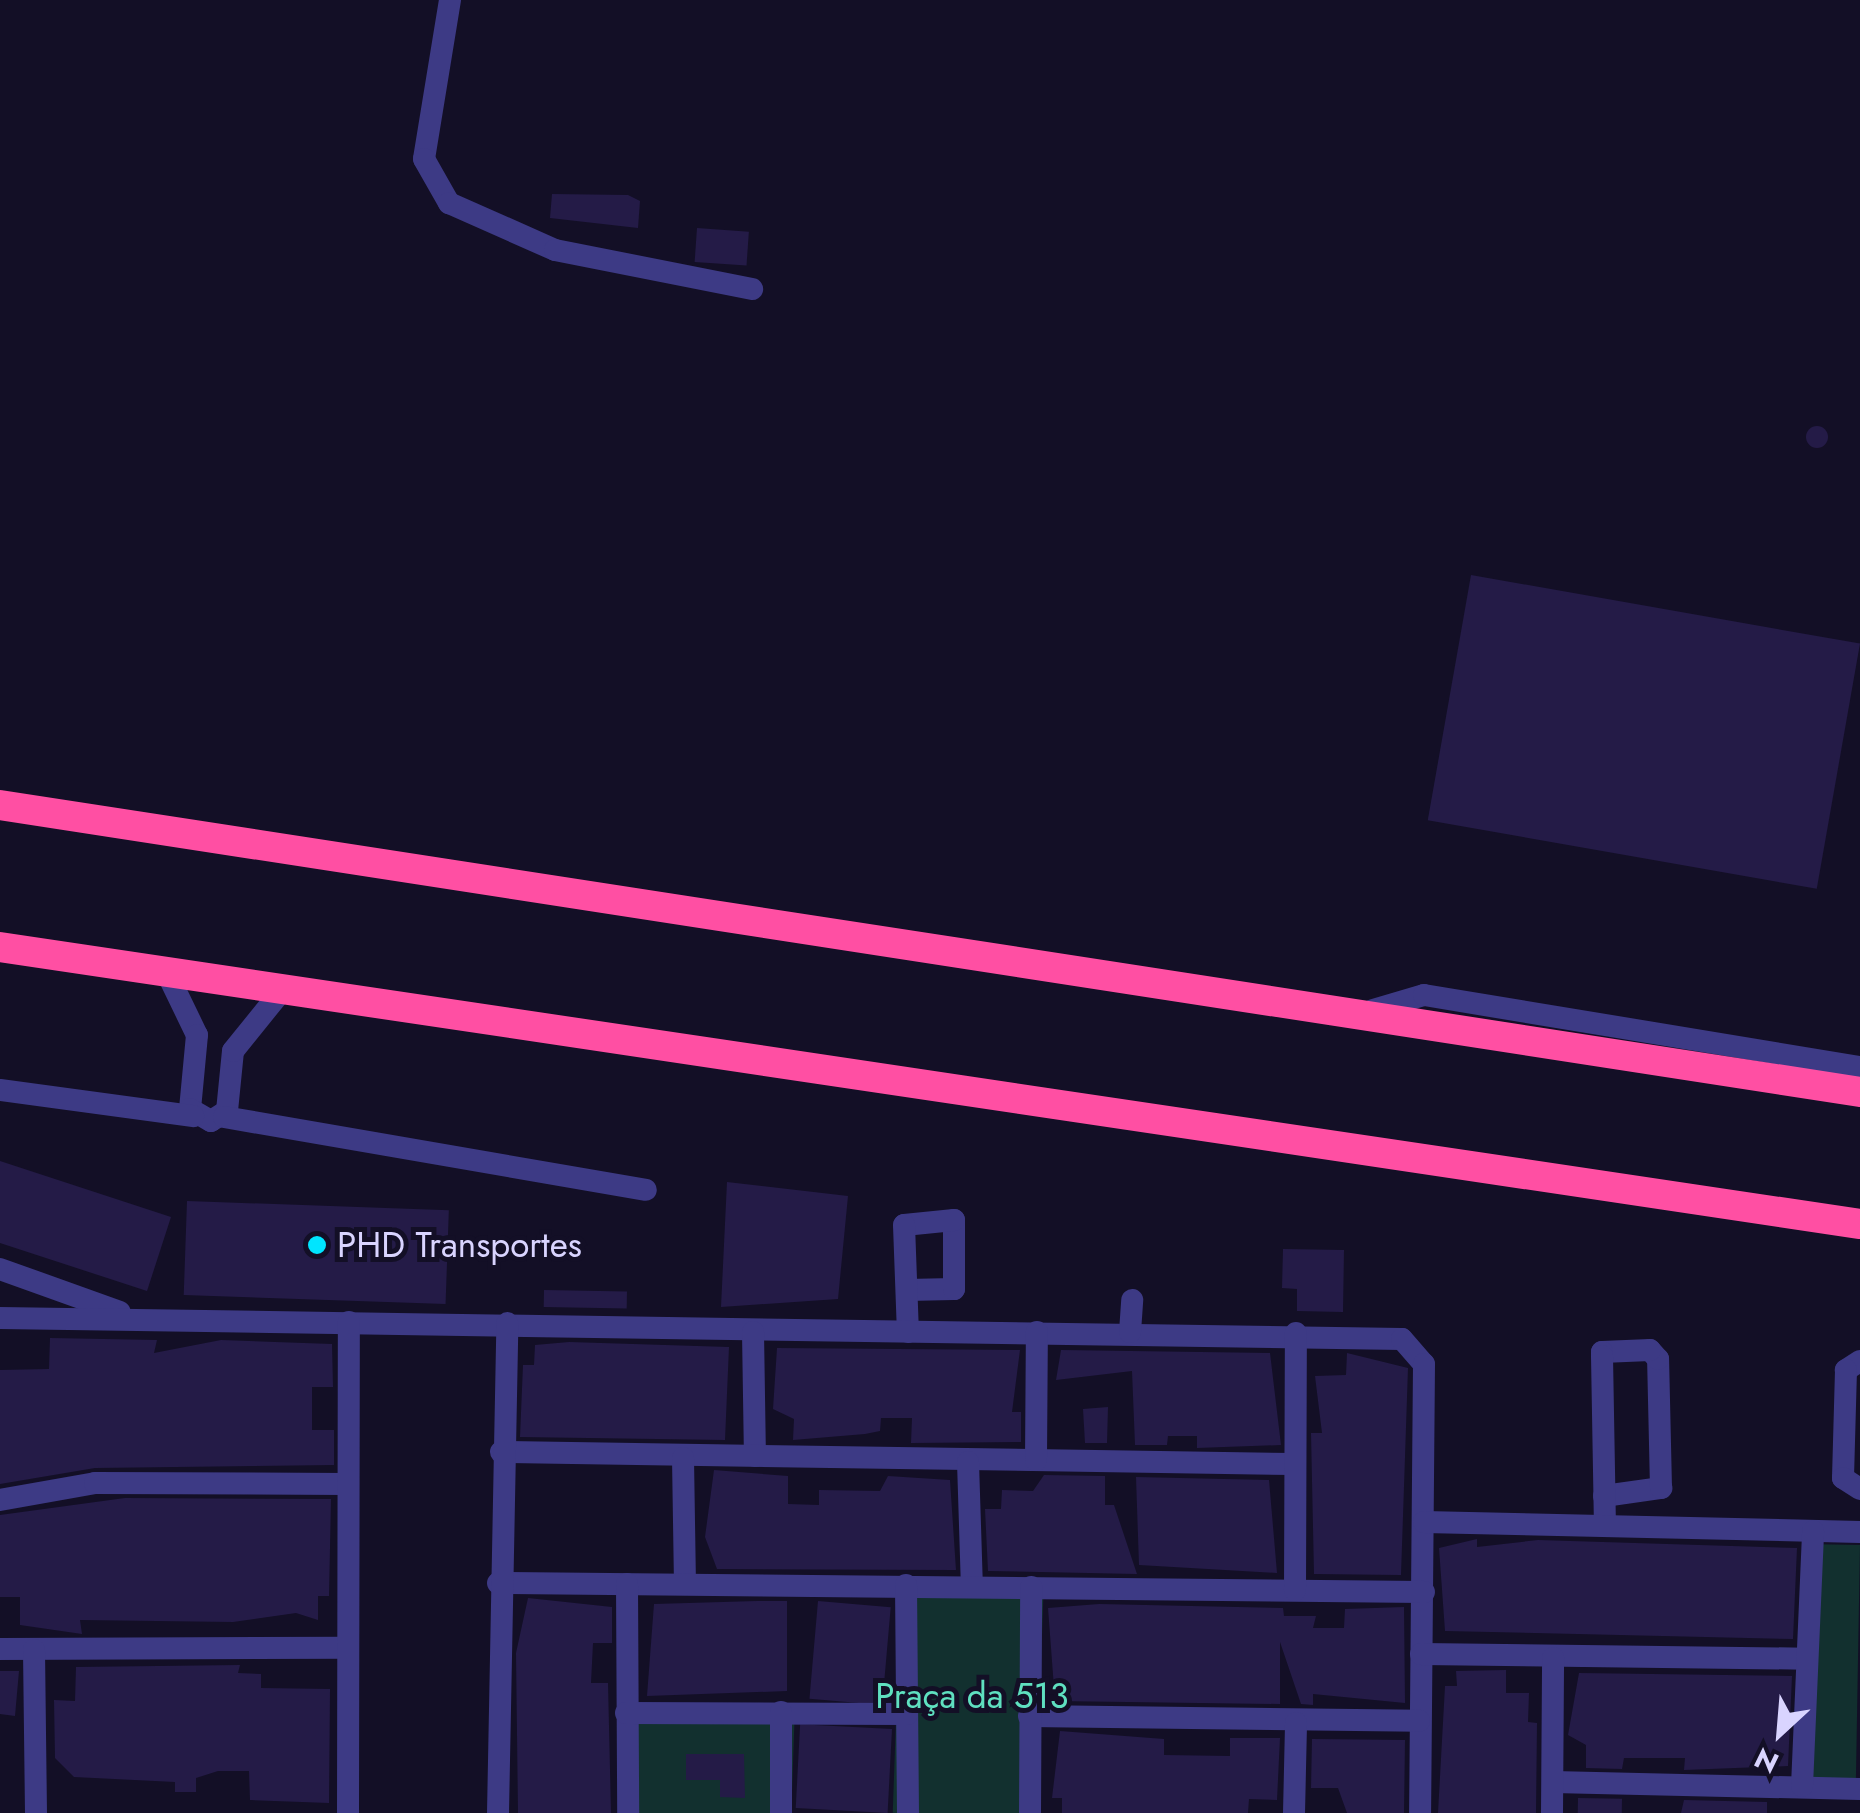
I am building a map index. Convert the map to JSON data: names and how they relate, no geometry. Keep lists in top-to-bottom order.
{
  "parks": ["Praça da 513"],
  "places": ["PHD Transportes"],
  "north": "bottom left"
}
